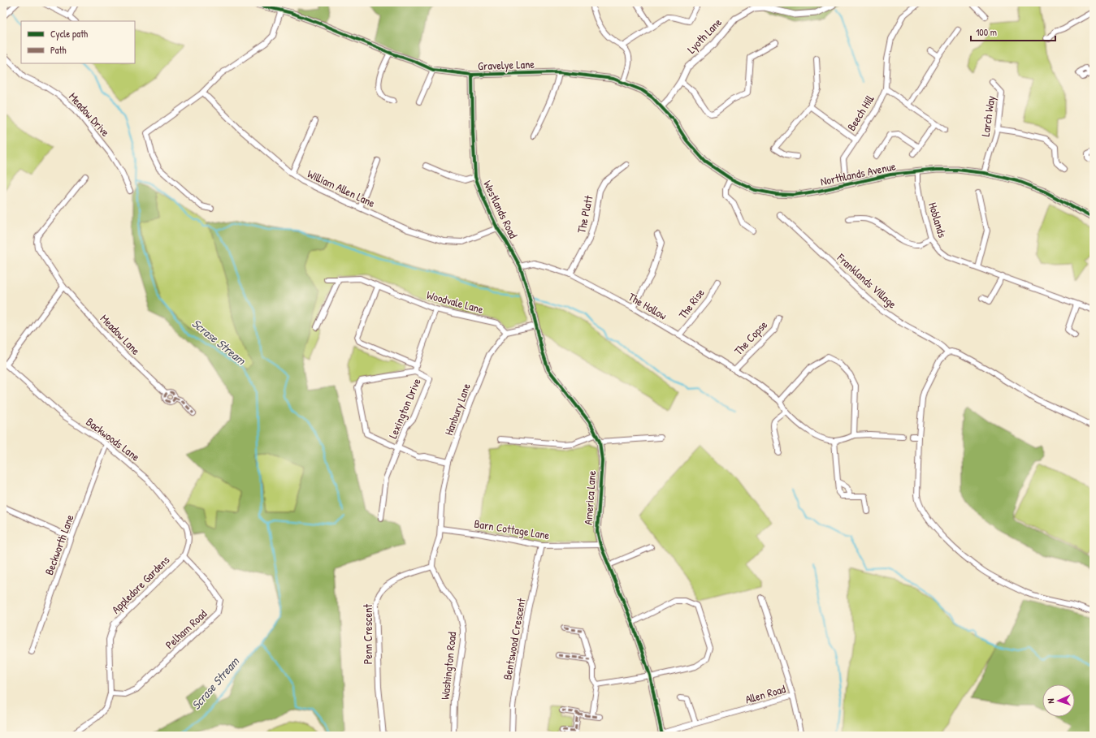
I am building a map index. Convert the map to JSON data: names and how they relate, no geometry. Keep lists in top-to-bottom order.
{
  "streets": {
    "street": [
      "Lyoth Lane",
      "Gravelye Lane",
      "Beech Hill",
      "Meadow Drive",
      "Larch Way",
      "Northlands Avenue",
      "William Allen Lane",
      "Westlands Road",
      "The Platt",
      "Hoblands",
      "Franklands Village",
      "Woodvale Lane",
      "The Rise",
      "The Hollow",
      "Meadow Lane",
      "The Copse",
      "Lexington Drive",
      "Hanbury Lane",
      "Backwoods Lane",
      "America Lane",
      "Barn Cottage Lane",
      "Beckworth Lane",
      "Appledore Gardens",
      "Pelham Road",
      "Penn Crescent",
      "Bentswood Crescent",
      "Washington Road",
      "Allen Road"
    ]
  },
  "crossings": [
    ["Lyoth Lane", "Gravelye Lane"],
    ["Gravelye Lane", "Northlands Avenue"],
    ["Gravelye Lane", "Westlands Road"],
    ["Beech Hill", "Northlands Avenue"],
    ["Larch Way", "Northlands Avenue"],
    ["Northlands Avenue", "Hoblands"],
    ["William Allen Lane", "Westlands Road"],
    ["Westlands Road", "The Hollow"],
    ["Westlands Road", "America Lane"],
    ["The Platt", "The Hollow"],
    ["Woodvale Lane", "Lexington Drive"],
    ["Woodvale Lane", "Hanbury Lane"],
    ["The Rise", "The Hollow"],
    ["The Hollow", "The Copse"],
    ["Hanbury Lane", "Barn Cottage Lane"],
    ["Backwoods Lane", "Beckworth Lane"],
    ["Backwoods Lane", "Appledore Gardens"],
    ["America Lane", "Barn Cottage Lane"],
    ["America Lane", "Allen Road"],
    ["Barn Cottage Lane", "Bentswood Crescent"],
    ["Appledore Gardens", "Pelham Road"],
    ["Penn Crescent", "Washington Road"]
  ],
  "water": ["Scrase Stream"],
  "legend": ["Cycle path", "Path"],
  "scale_bar": "100 m",
  "north": "left"
}
